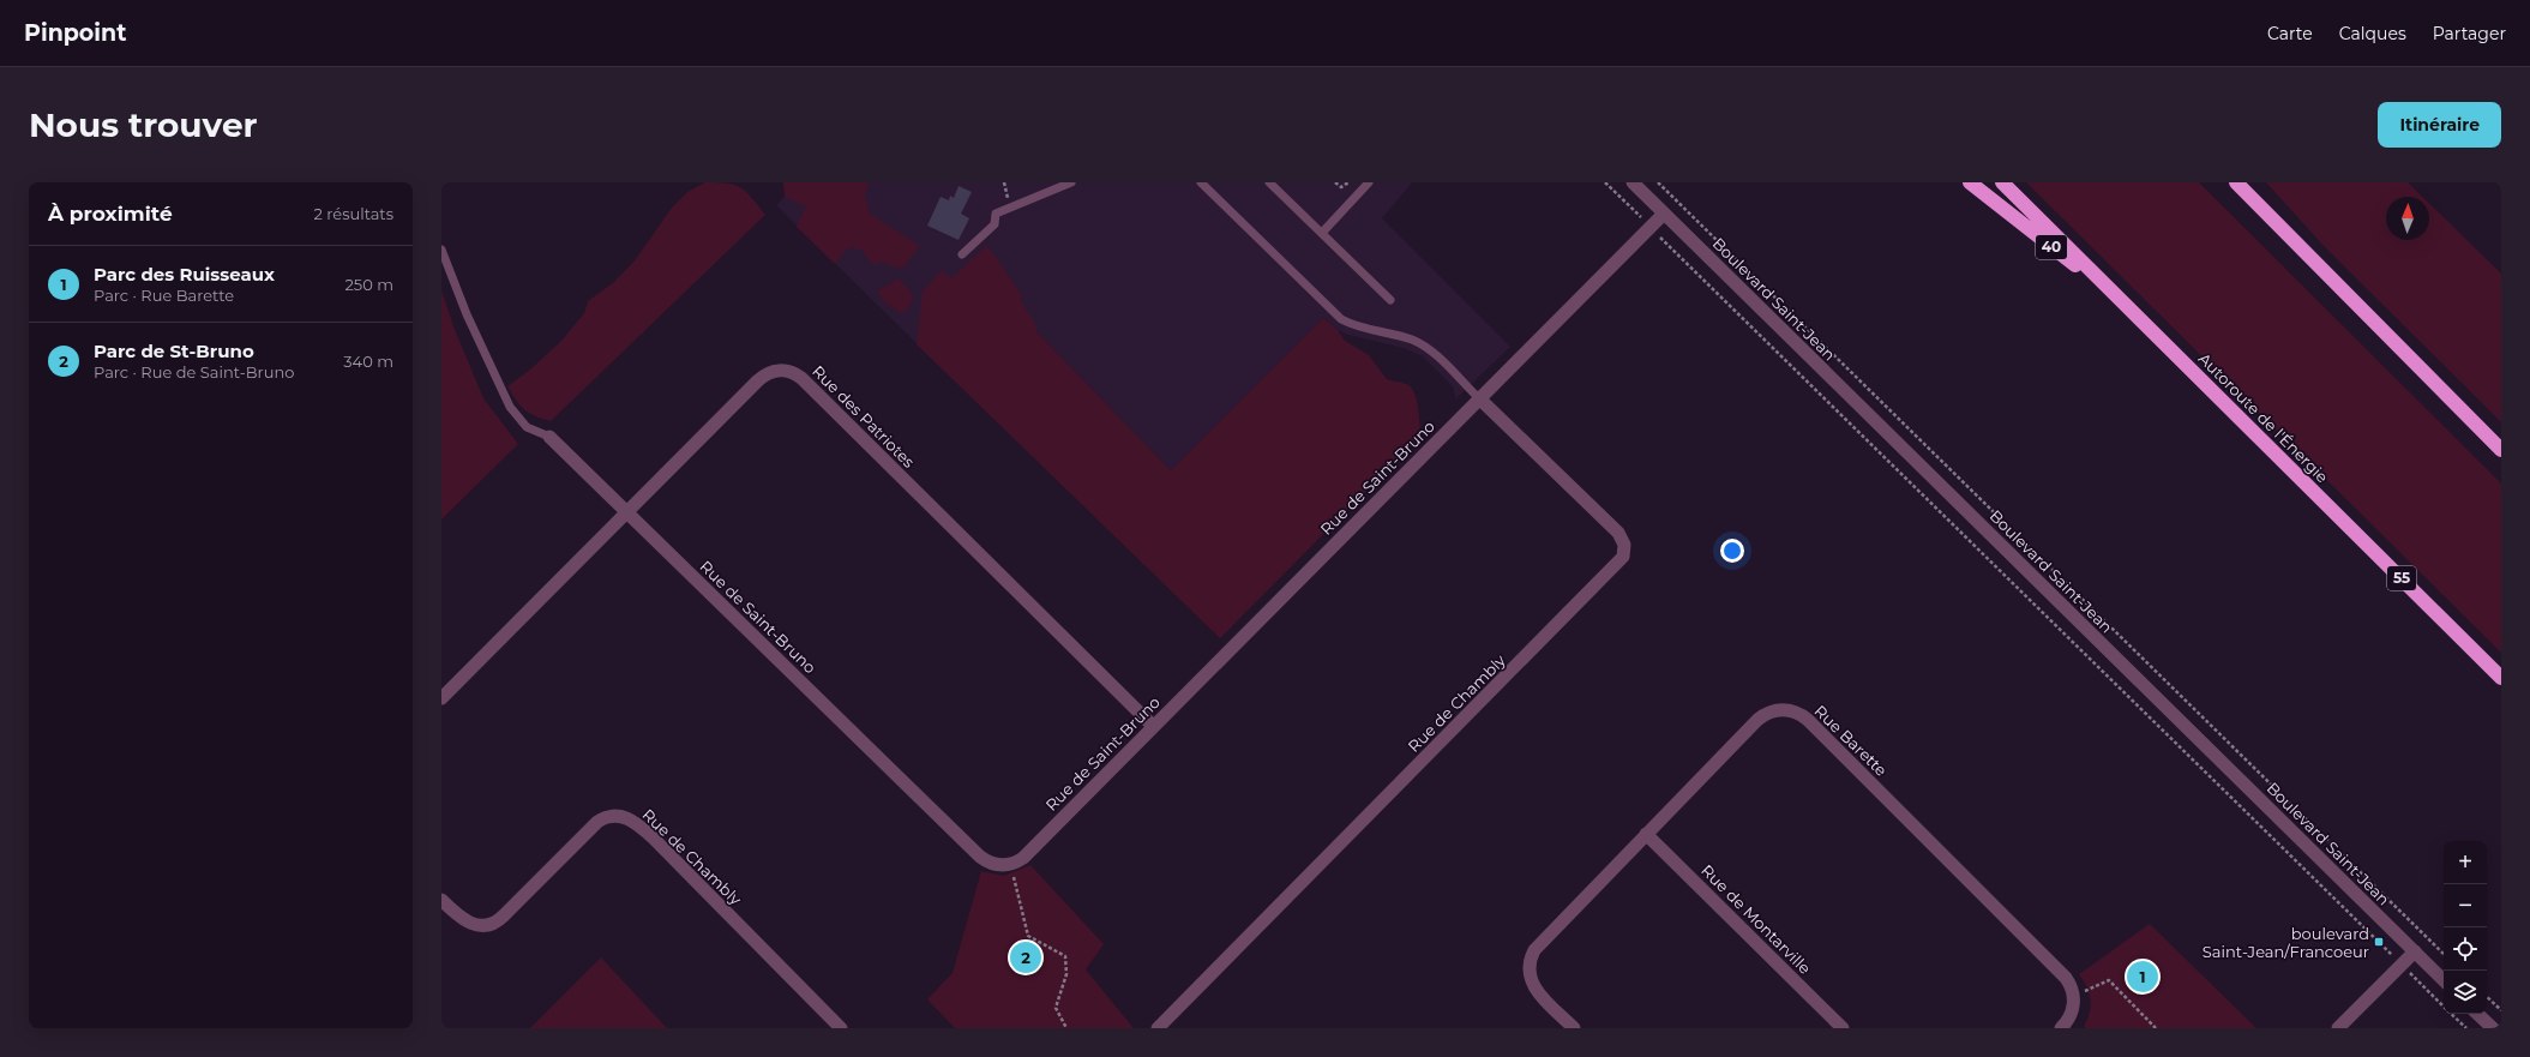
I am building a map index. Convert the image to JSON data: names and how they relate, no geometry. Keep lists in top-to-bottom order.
{
  "streets": {
    "highway": ["40", "Autoroute de l'Énergie", "55"],
    "street": [
      "Boulevard Saint-Jean",
      "Rue des Patriotes",
      "Rue de Saint-Bruno",
      "Rue de Chambly",
      "Rue Barette",
      "Rue de Montarville"
    ]
  },
  "crossings": [
    ["40", "Autoroute de l'Énergie"],
    ["Boulevard Saint-Jean", "Rue de Saint-Bruno"],
    ["Rue des Patriotes", "Rue de Saint-Bruno"],
    ["Rue de Saint-Bruno", "Rue de Chambly"],
    ["Rue Barette", "Rue de Montarville"]
  ],
  "places": {
    "transit": ["boulevard Saint-Jean/Francoeur"]
  },
  "north": "top",
  "page": {
    "header": "Pinpoint",
    "nav": ["Carte", "Calques", "Partager"],
    "buttons": "Itinéraire",
    "title": "Nous trouver",
    "heading": ["À proximité", "2 résultats"],
    "list": [
      {
        "mark": "1",
        "name": "Parc des Ruisseaux",
        "note": "Parc · Rue Barette",
        "value": "250 m"
      },
      {
        "mark": "2",
        "name": "Parc de St-Bruno",
        "note": "Parc · Rue de Saint-Bruno",
        "value": "340 m"
      }
    ],
    "map_buttons": ["+", "−"],
    "pins": ["2", "1"]
  }
}
